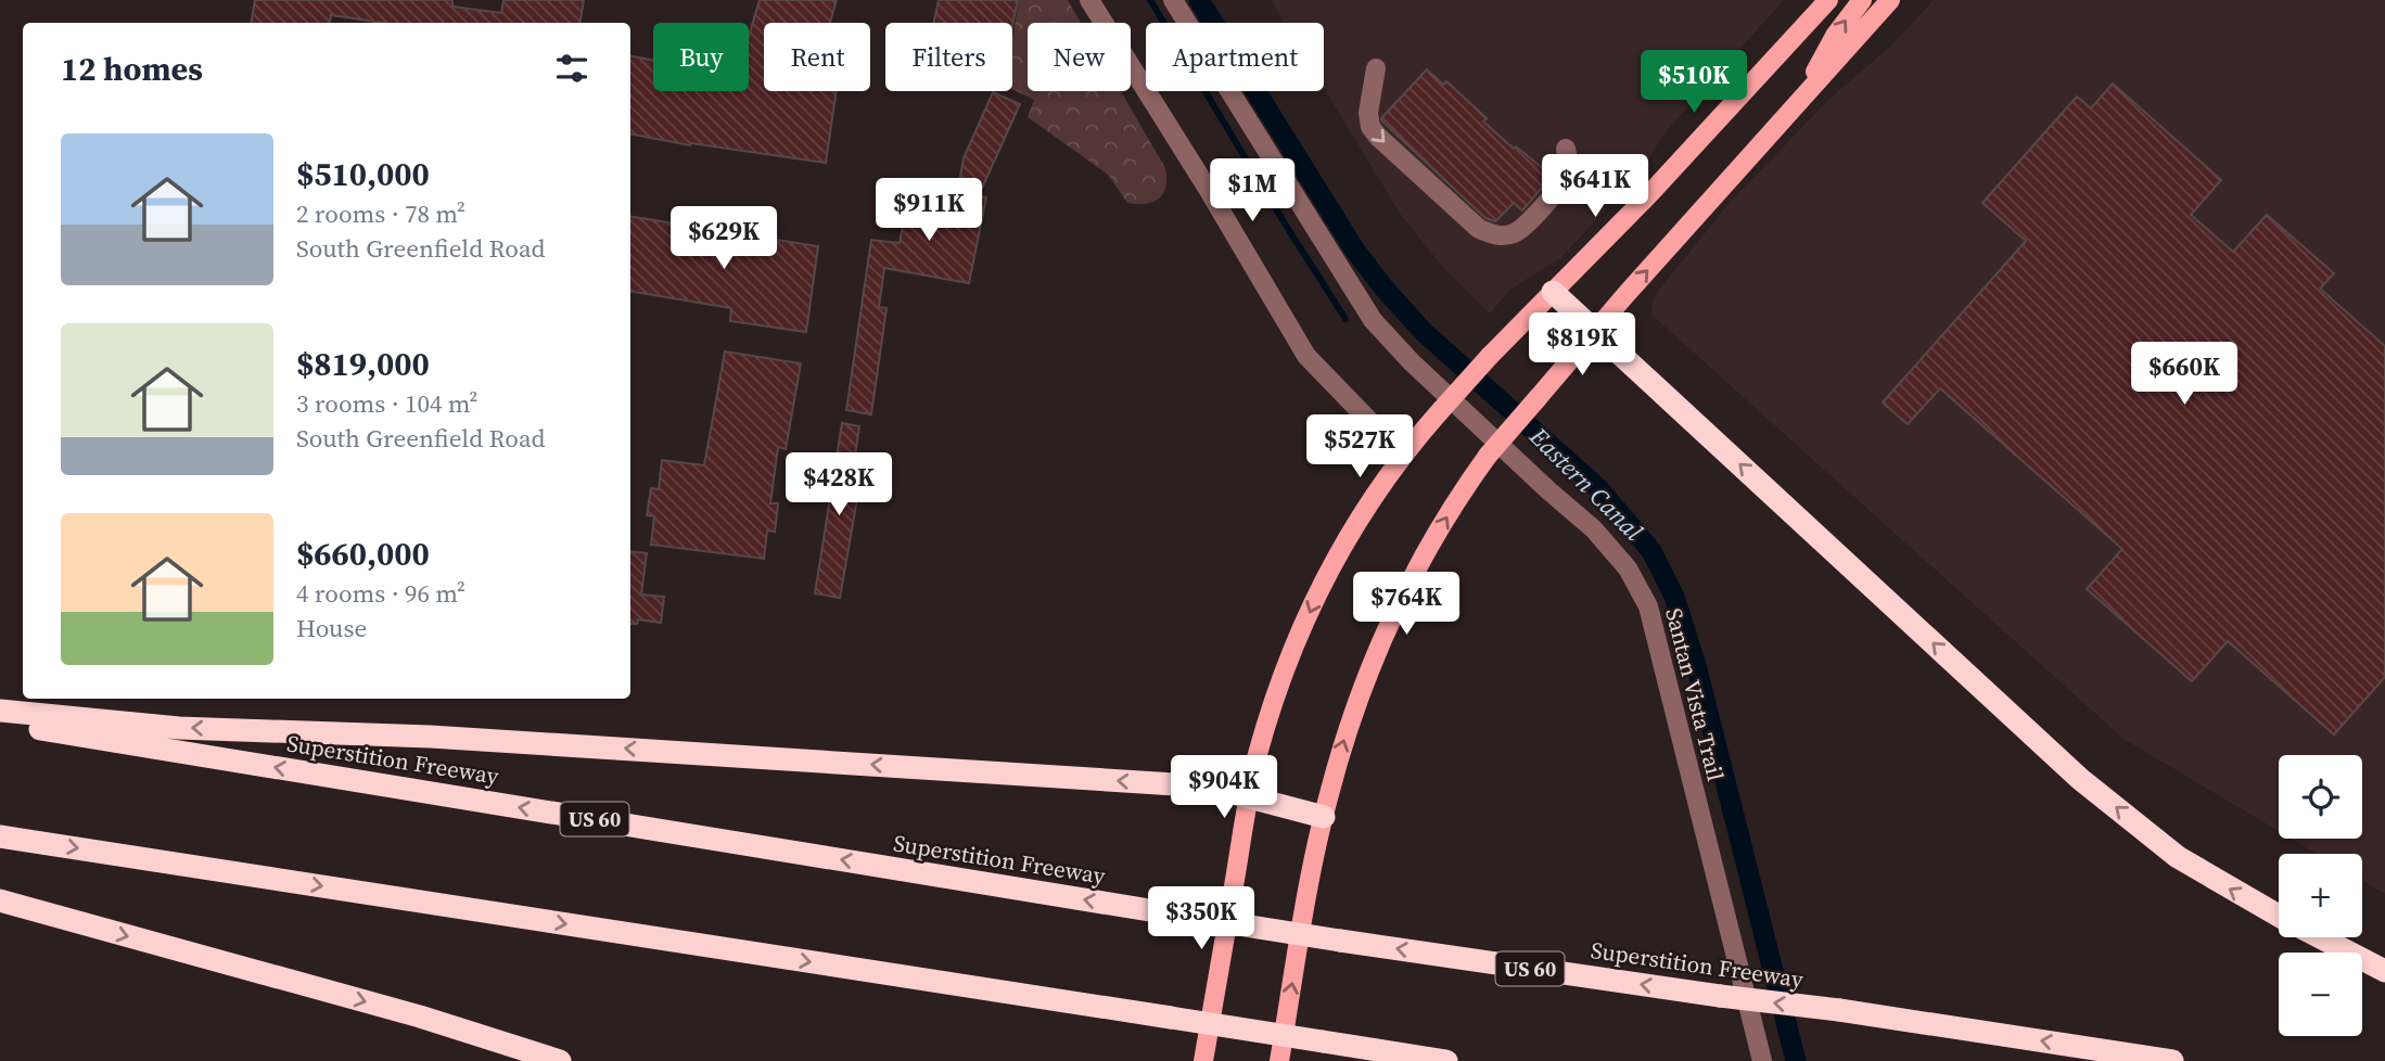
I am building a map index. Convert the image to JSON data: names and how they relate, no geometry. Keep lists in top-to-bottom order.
{
  "streets": {
    "highway": ["Superstition Freeway", "US 60"],
    "street": ["Santan Vista Trail"]
  },
  "water": ["Eastern Canal"],
  "page": {
    "chip": [
      "Buy",
      "Rent",
      "Filters",
      "New",
      "Apartment"
    ],
    "heading": "12 homes",
    "price": [
      "$510K",
      "$641K",
      "$1M",
      "$911K",
      "$629K",
      "$819K",
      "$660K",
      "$527K",
      "$428K",
      "$764K",
      "$904K",
      "$350K"
    ],
    "list": [
      {
        "name": "$510,000",
        "note": "2 rooms · 78 m² · South Greenfield Road"
      },
      {
        "name": "$819,000",
        "note": "3 rooms · 104 m² · South Greenfield Road"
      },
      {
        "name": "$660,000",
        "note": "4 rooms · 96 m² · House"
      }
    ],
    "map_buttons": ["+", "−"]
  }
}
